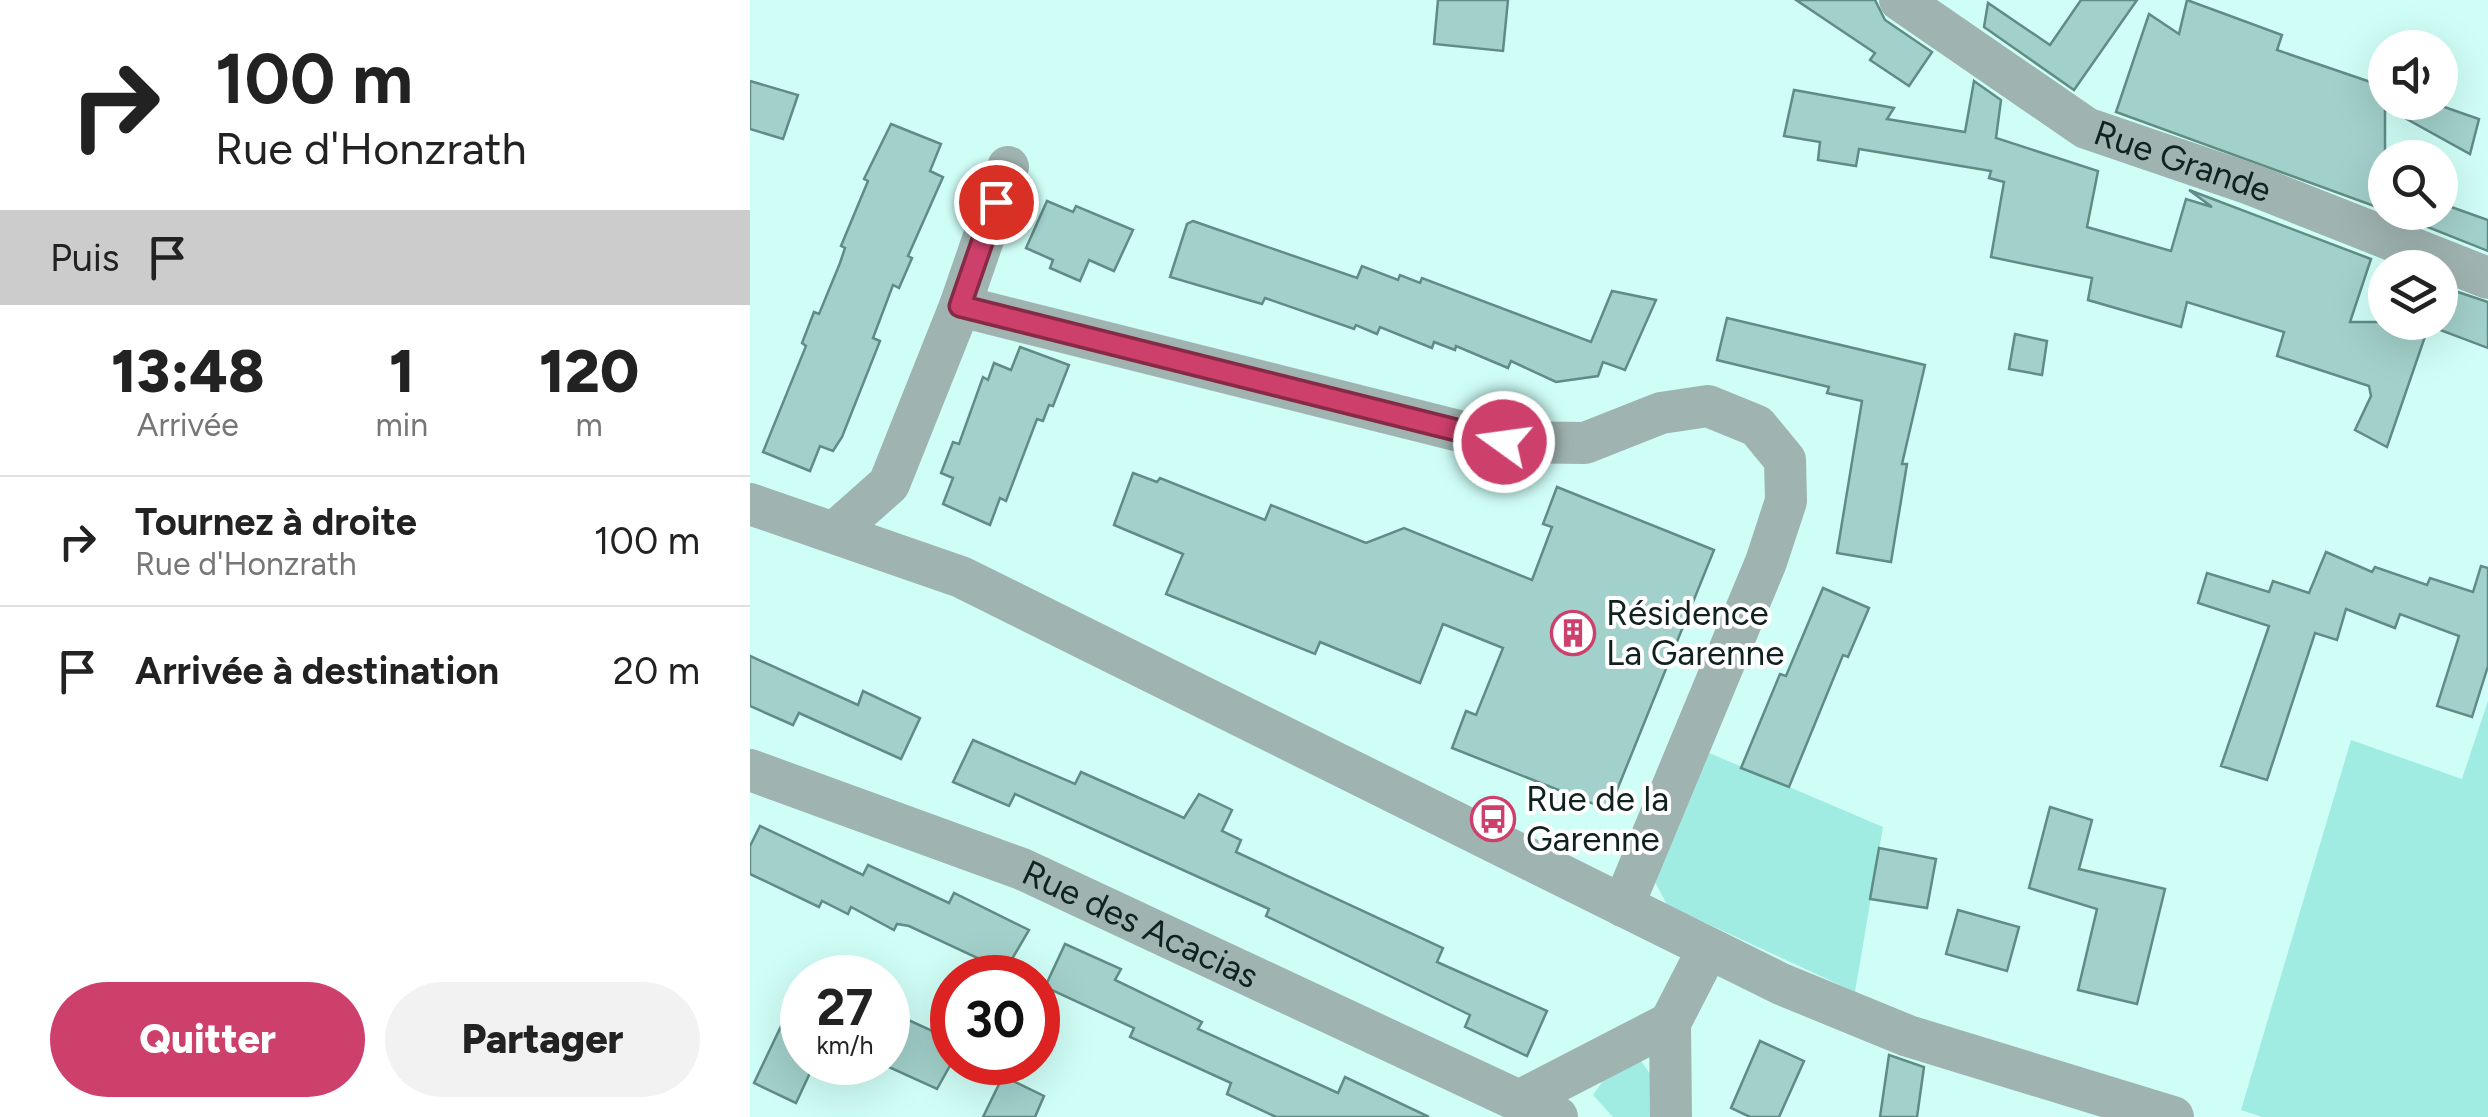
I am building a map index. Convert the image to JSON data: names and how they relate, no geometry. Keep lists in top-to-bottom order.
{
  "streets": {
    "street": ["Rue Grande", "Rue des Acacias"]
  },
  "places": {
    "building": ["Résidence La Garenne"],
    "bus stop": ["Rue de la Garenne"]
  },
  "page": {
    "turn": ["100 m", "Rue d'Honzrath"],
    "then": "Puis",
    "eta": [
      "13:48",
      "Arrivée",
      "1",
      "min",
      "120",
      "m"
    ],
    "list": [
      {
        "name": "Tournez à droite",
        "note": "Rue d'Honzrath",
        "value": "100 m"
      },
      {
        "name": "Arrivée à destination",
        "value": "20 m"
      }
    ],
    "speed": "27 km/h",
    "limit": "30",
    "buttons": ["Quitter", "Partager"]
  }
}
